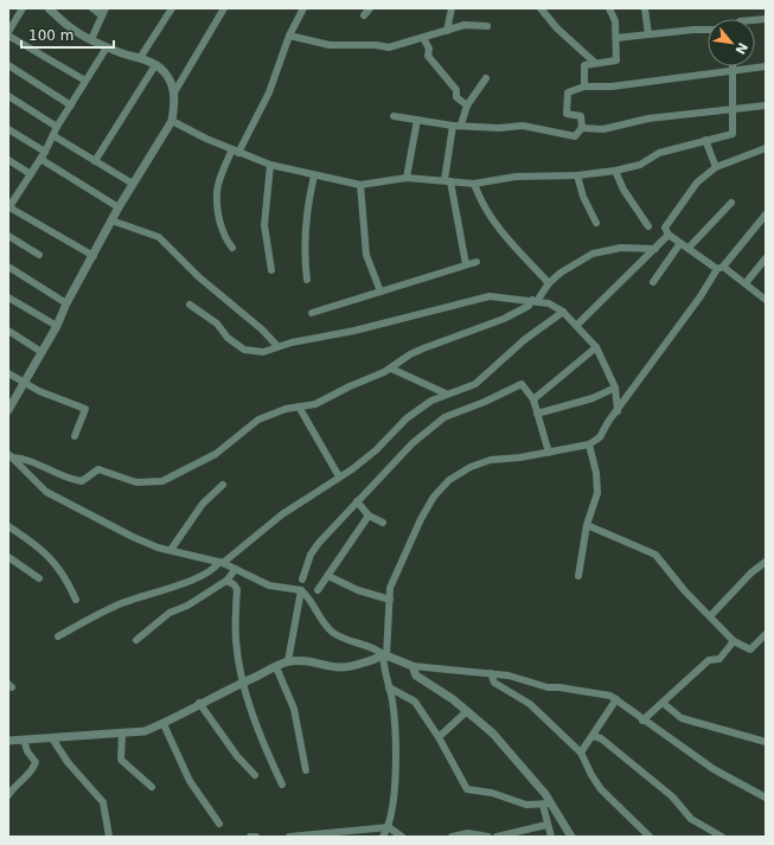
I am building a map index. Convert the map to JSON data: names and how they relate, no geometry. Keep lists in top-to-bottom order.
{
  "scale_bar": "100 m",
  "north": "bottom right"
}
